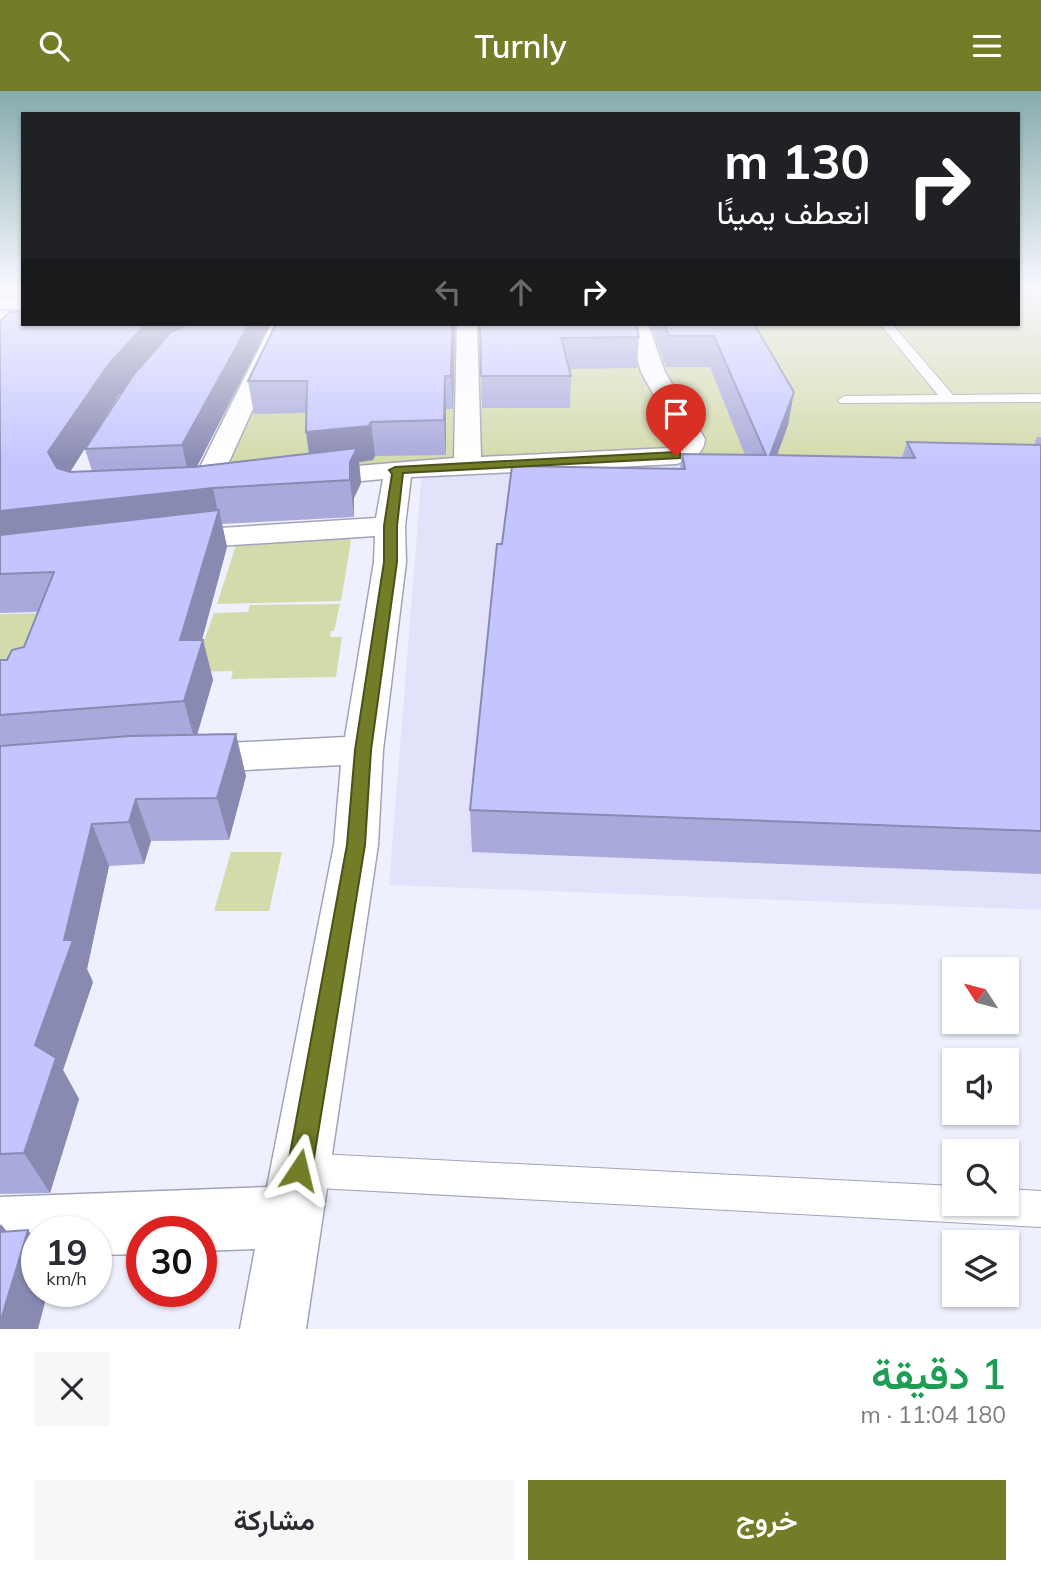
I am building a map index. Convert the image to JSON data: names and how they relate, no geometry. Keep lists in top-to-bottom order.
{
  "north": "top left",
  "page": {
    "header": "Turnly",
    "turn": ["130 m", "انعطف يمينًا"],
    "speed": "19 km/h",
    "limit": "30",
    "heading": ["1 دقيقة", "180 m · 11:04"],
    "buttons": ["خروج", "مشاركة"]
  }
}
